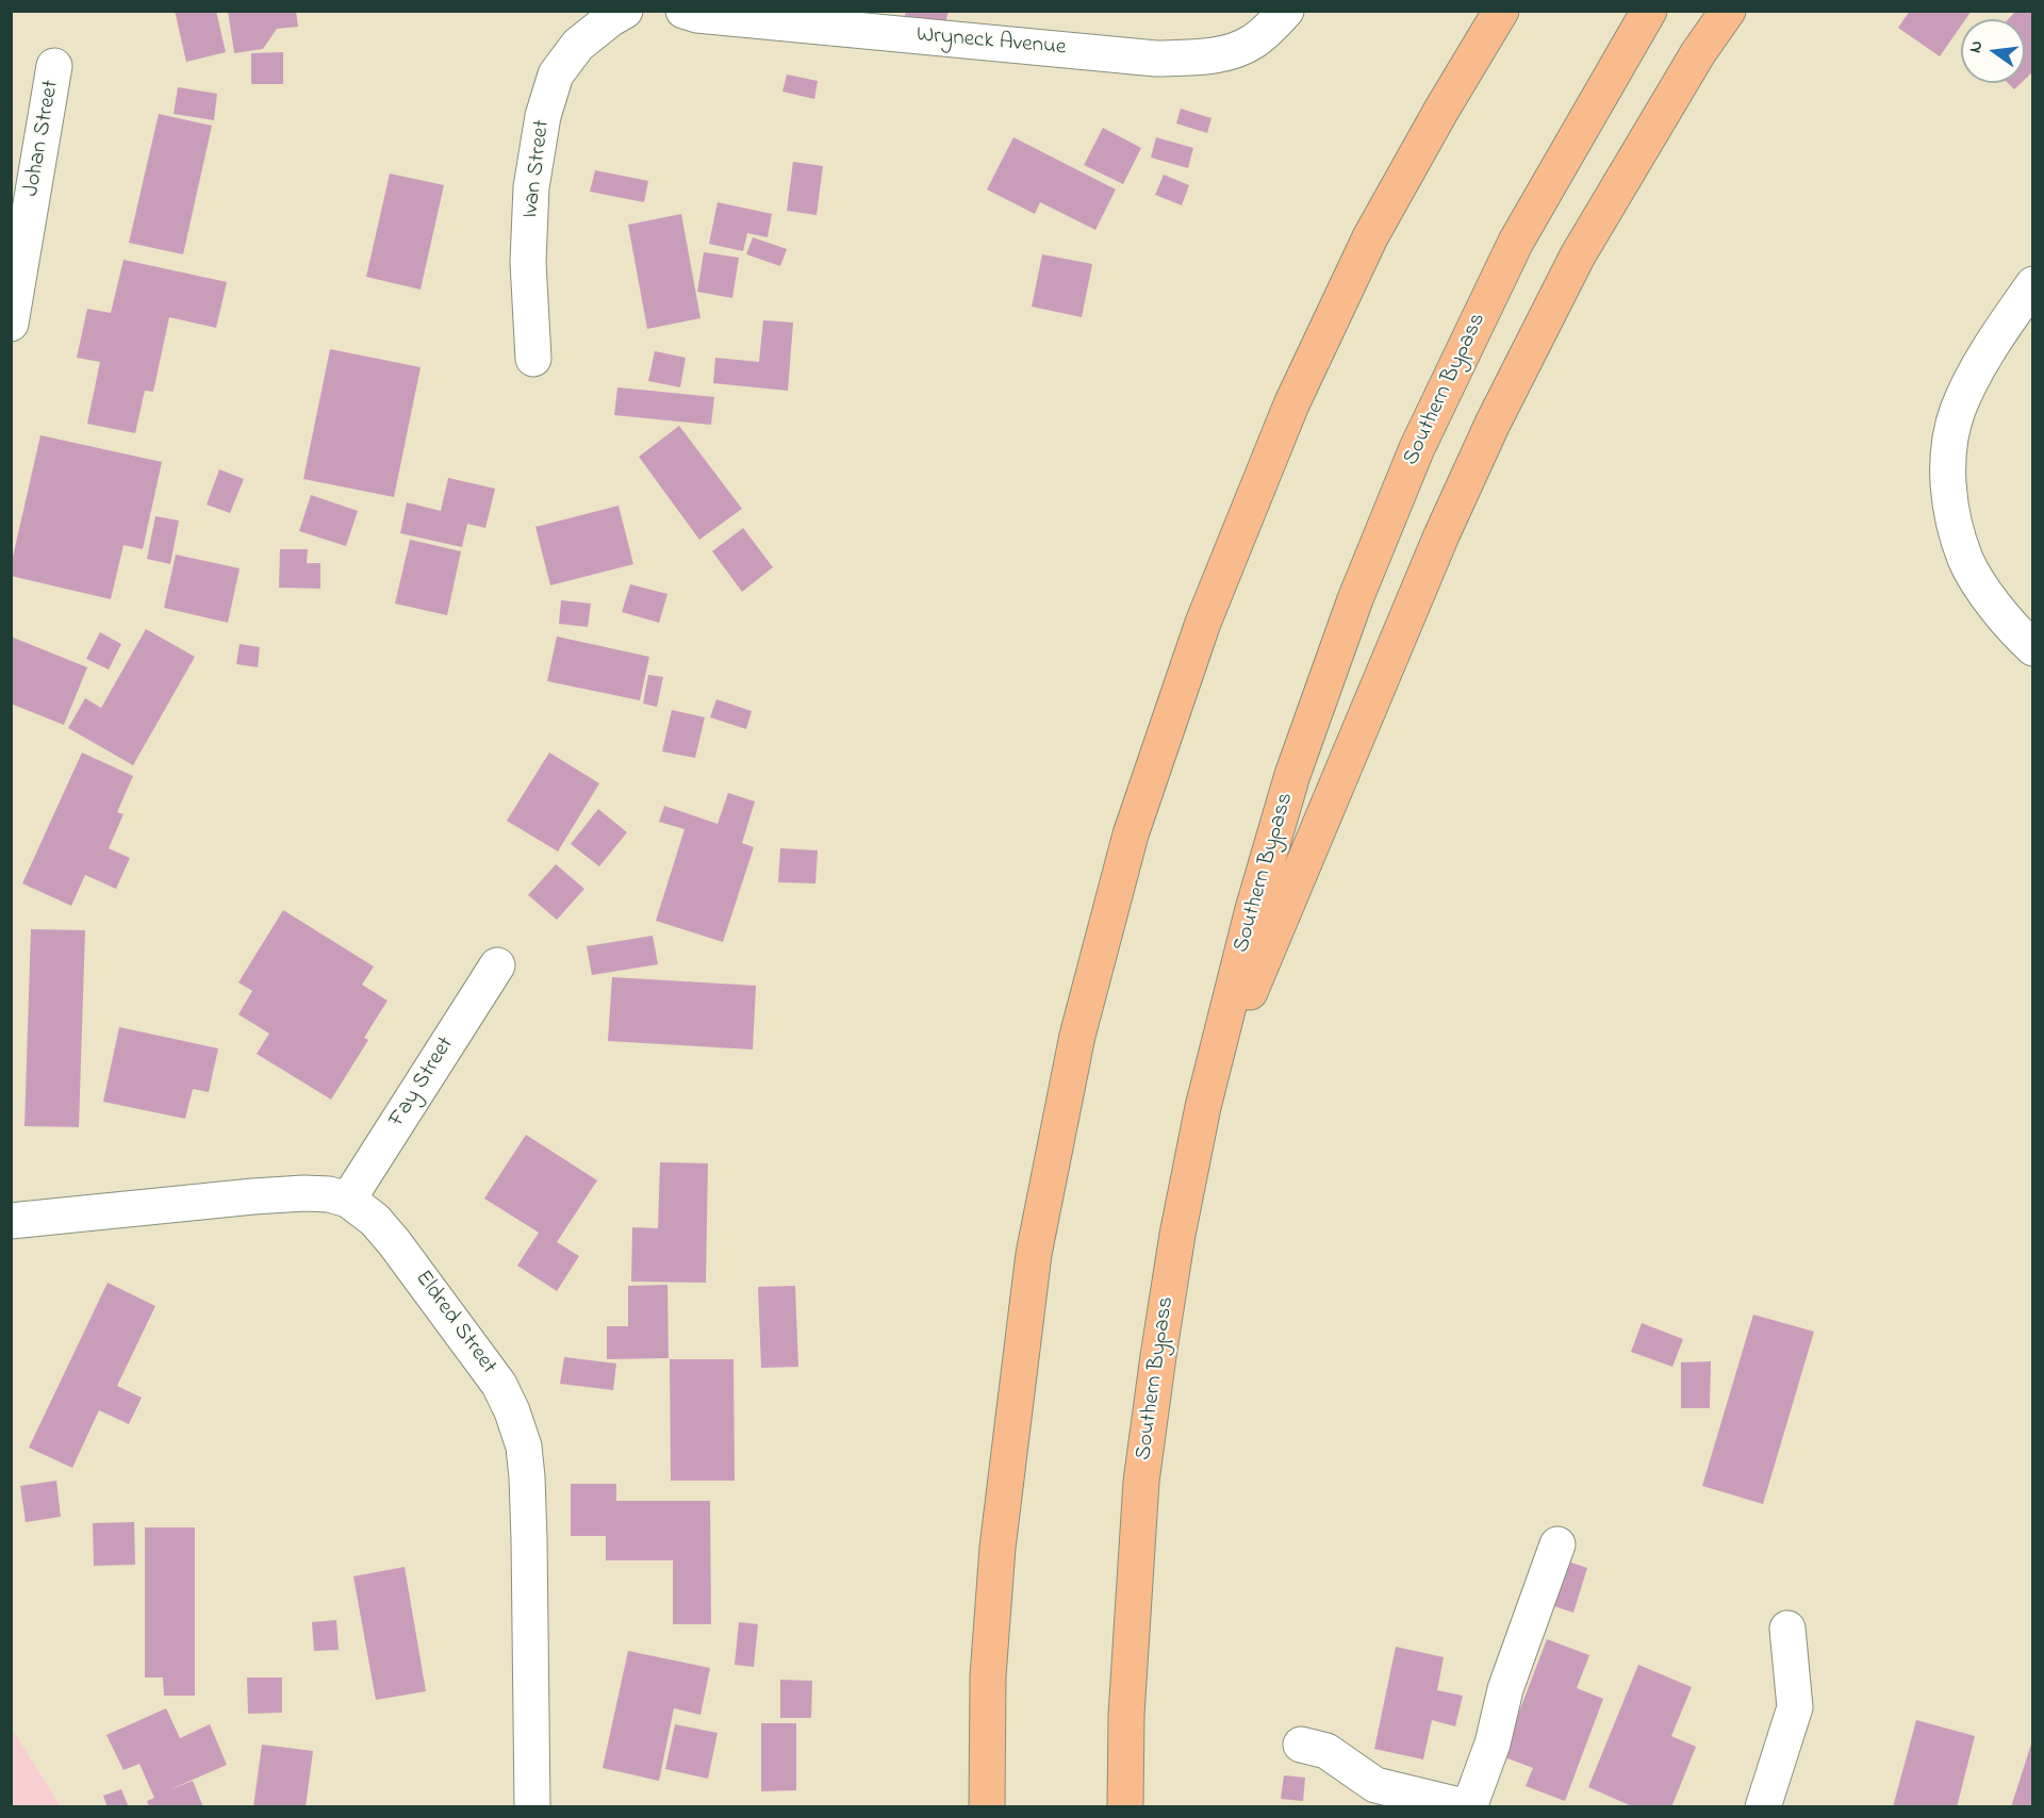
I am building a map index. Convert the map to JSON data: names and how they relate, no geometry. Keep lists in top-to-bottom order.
{
  "streets": {
    "highway": ["Southern Bypass"],
    "street": [
      "Wryneck Avenue",
      "Johan Street",
      "Ivan Street",
      "Fay Street",
      "Eldred Street"
    ]
  },
  "crossings": [
    ["Fay Street", "Eldred Street"]
  ],
  "north": "left"
}
